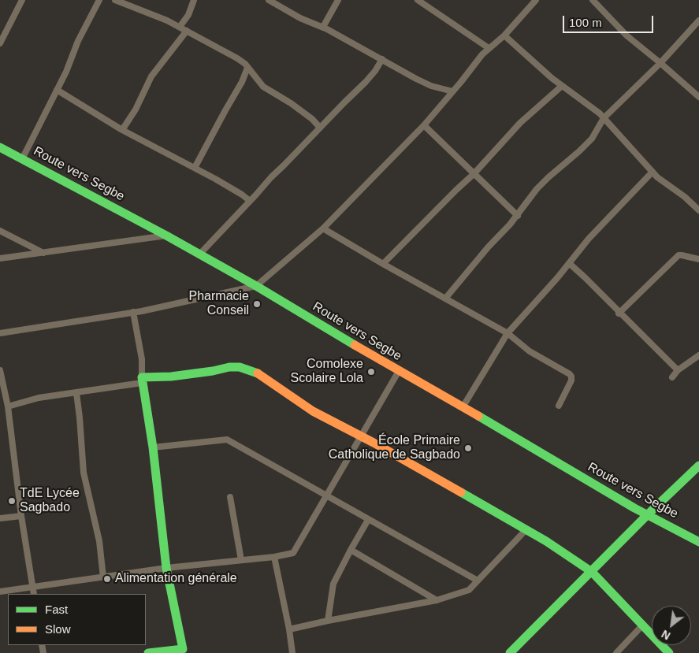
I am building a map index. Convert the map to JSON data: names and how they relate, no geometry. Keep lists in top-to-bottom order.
{
  "streets": {
    "street": ["Route vers Segbe"]
  },
  "places": [
    "Pharmacie Conseil",
    "Comolexe Scolaire Lola",
    "École Primaire Catholique de Sagbado",
    "TdE Lycée Sagbado",
    "Alimentation générale"
  ],
  "legend": ["Fast", "Slow"],
  "scale_bar": "100 m",
  "north": "bottom left"
}
